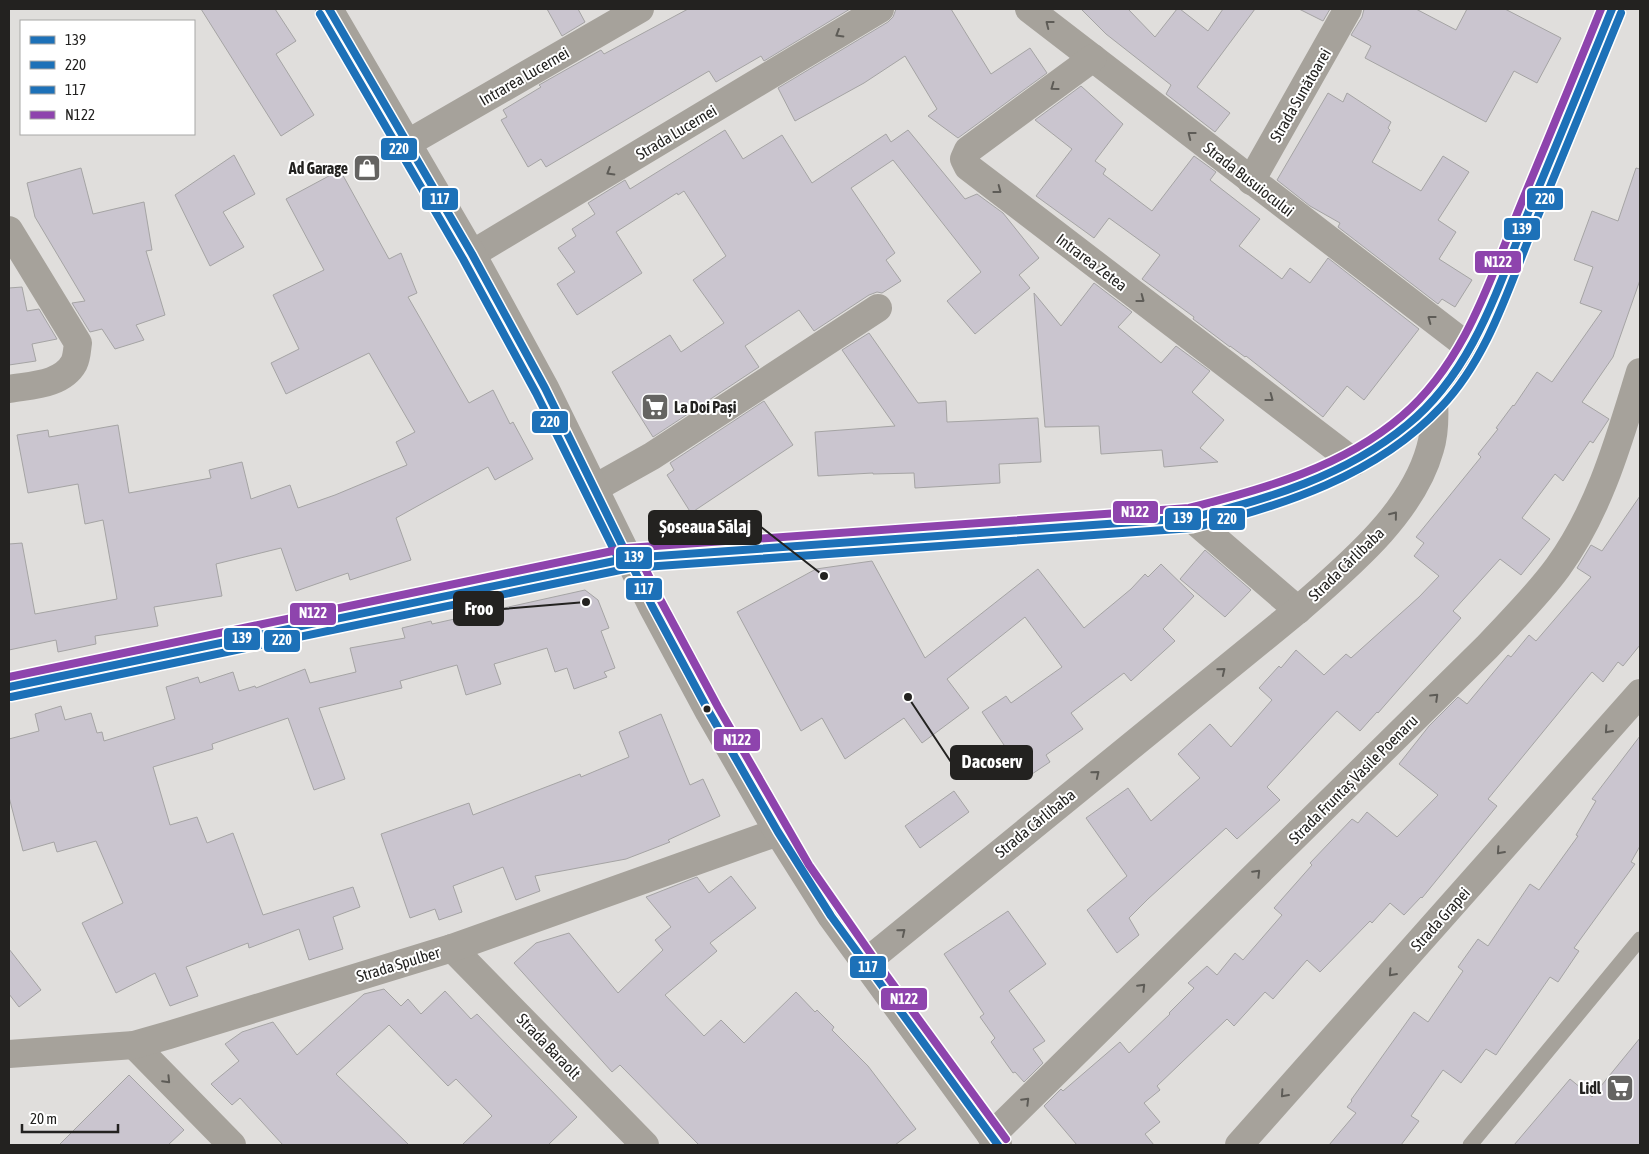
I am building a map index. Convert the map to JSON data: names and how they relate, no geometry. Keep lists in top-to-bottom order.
{
  "streets": {
    "street": [
      "Intrarea Lucernei",
      "Strada Sunătoarei",
      "Strada Lucernei",
      "Strada Busuiocului",
      "Intrarea Zetea",
      "Strada Cârlibaba",
      "Strada Fruntaș Vasile Poenaru",
      "Strada Grapei",
      "Strada Spulber",
      "Strada Baraolt"
    ]
  },
  "crossings": [
    ["Strada Sunătoarei", "Strada Busuiocului"],
    ["Strada Busuiocului", "Intrarea Zetea"],
    ["Strada Spulber", "Strada Baraolt"]
  ],
  "one_way": [
    "Strada Lucernei",
    "Strada Busuiocului",
    "Strada Cârlibaba",
    "Strada Fruntaș Vasile Poenaru",
    "Strada Grapei"
  ],
  "places": {
    "shop": ["Ad Garage"],
    "supermarket": ["La Doi Pași", "Lidl"],
    "other": ["Șoseaua Sălaj", "Froo", "Dacoserv"]
  },
  "lines": [
    "transit line 139",
    "transit line 117",
    "transit line N122",
    "transit line 220"
  ],
  "legend": [
    "139",
    "220",
    "117",
    "N122"
  ],
  "scale_bar": "20 m"
}
